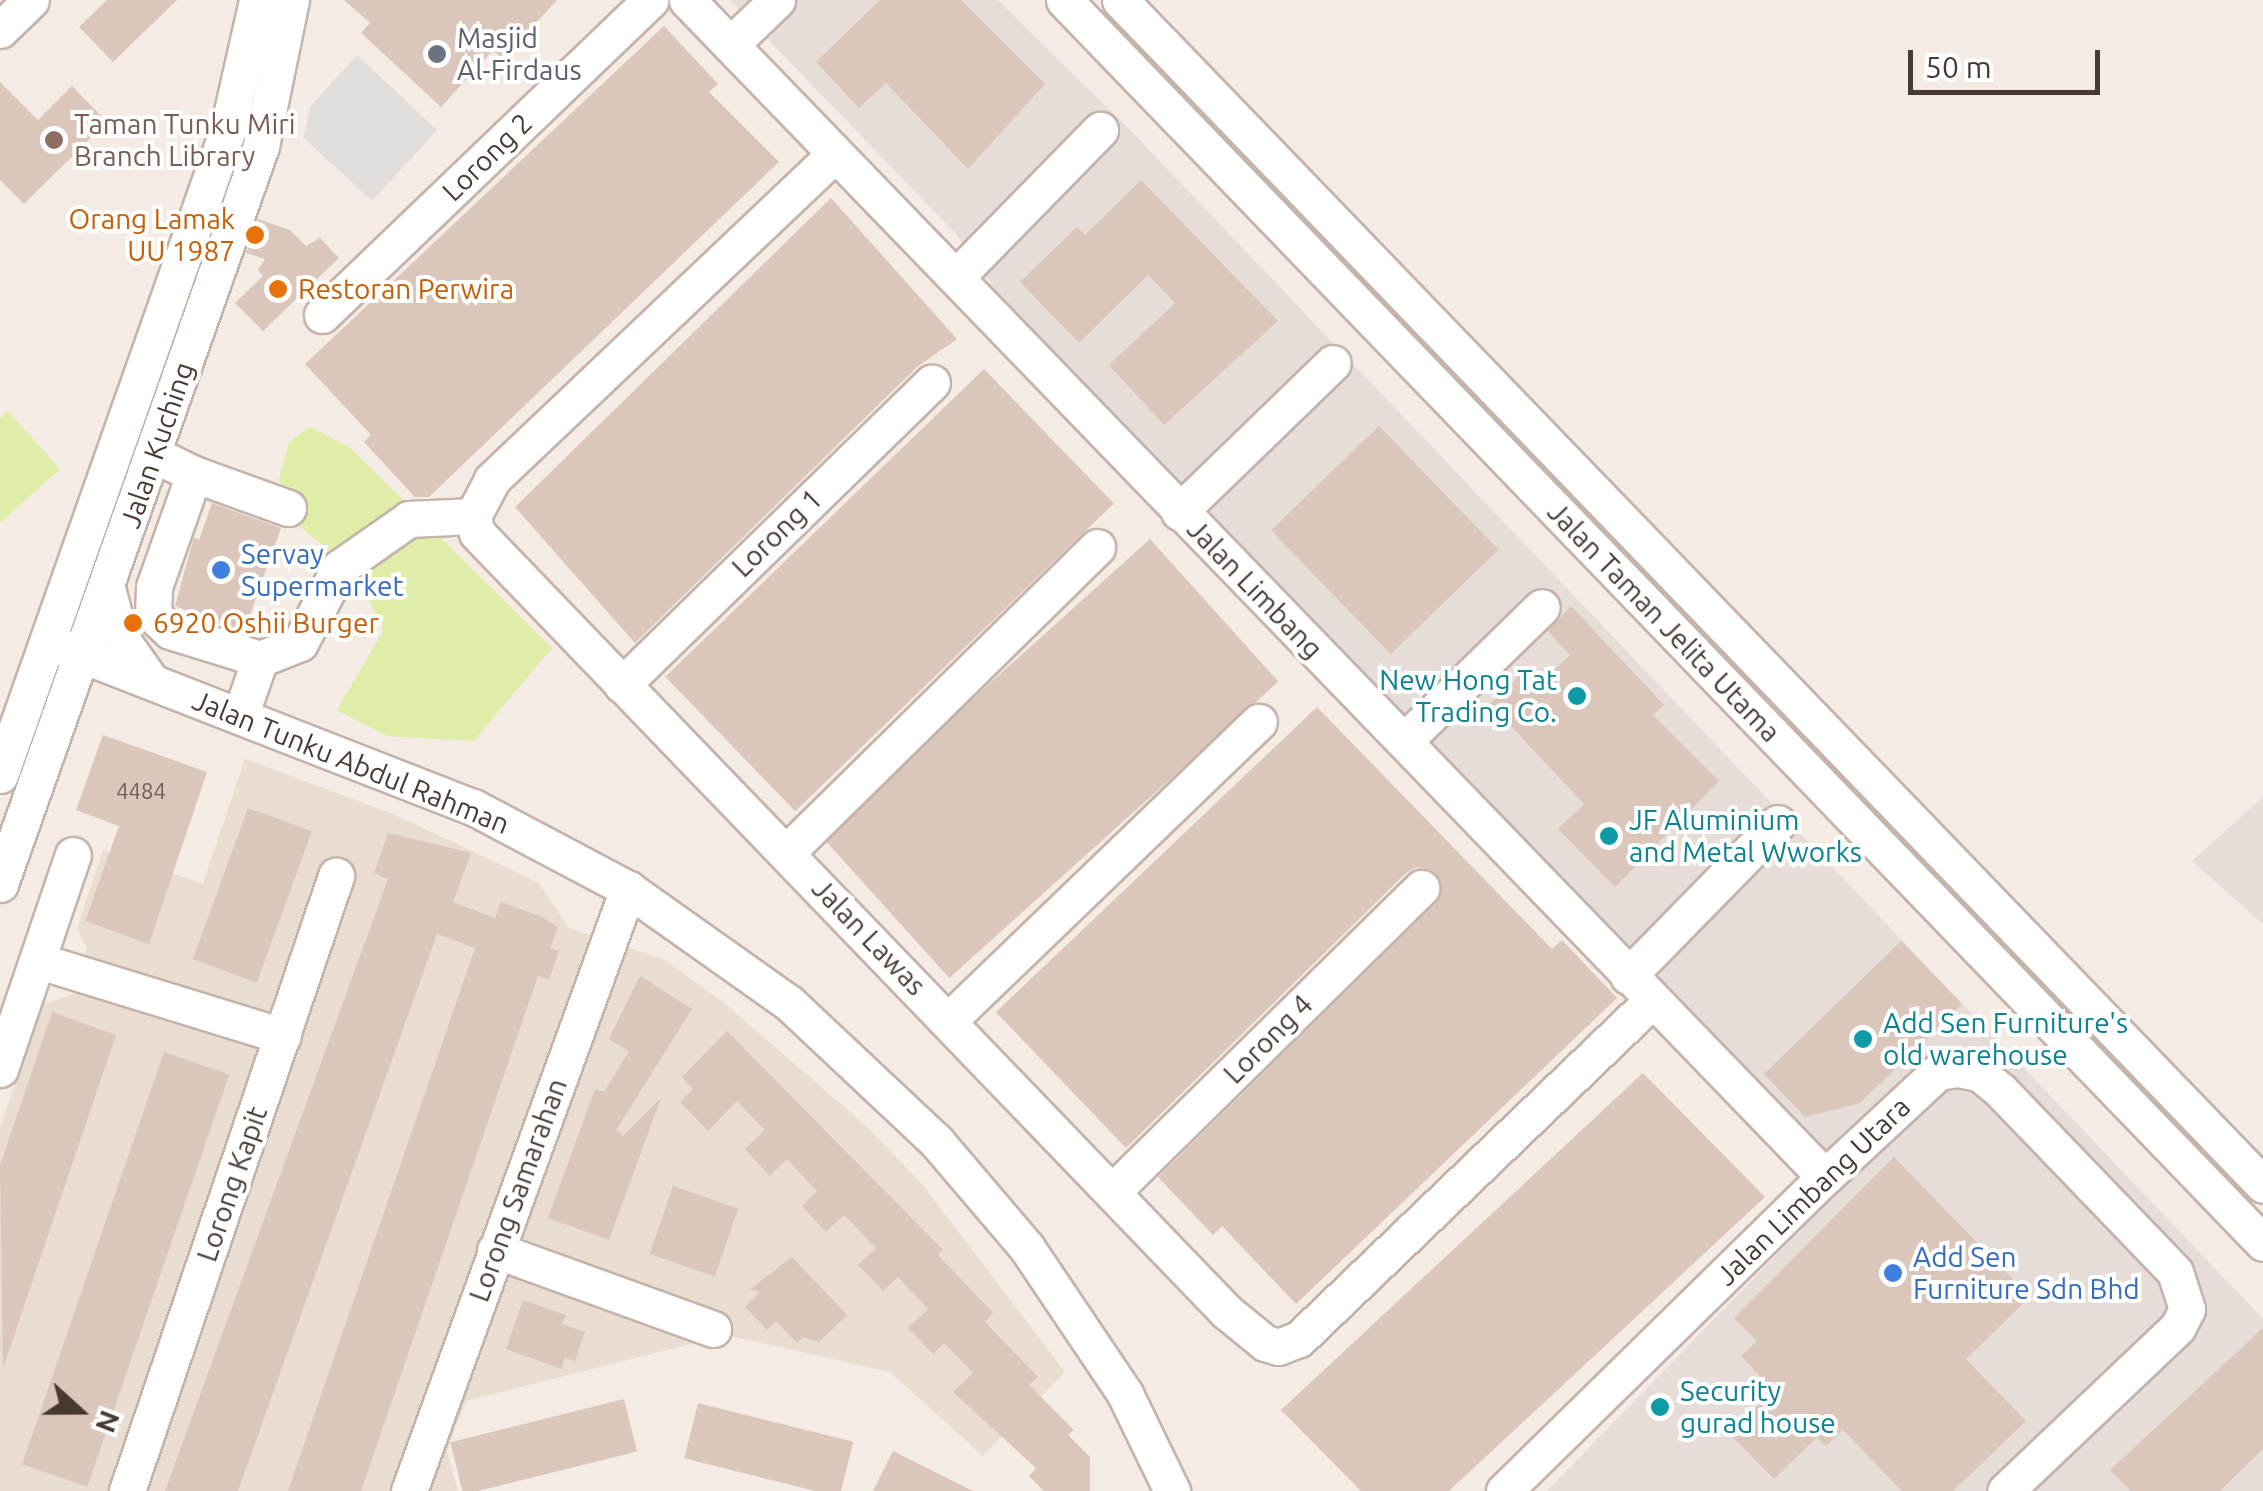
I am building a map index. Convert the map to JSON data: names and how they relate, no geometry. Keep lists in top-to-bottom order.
{
  "streets": {
    "street": [
      "Lorong 2",
      "Jalan Kuching",
      "Lorong 1",
      "Jalan Limbang",
      "Jalan Taman Jelita Utama",
      "Jalan Tunku Abdul Rahman",
      "Jalan Lawas",
      "Lorong 4",
      "Lorong Kapit",
      "Lorong Samarahan",
      "Jalan Limbang Utara"
    ]
  },
  "crossings": [
    ["Jalan Kuching", "Jalan Tunku Abdul Rahman"],
    ["Lorong 1", "Jalan Lawas"],
    ["Jalan Limbang", "Jalan Lawas"],
    ["Jalan Limbang", "Jalan Limbang Utara"],
    ["Jalan Tunku Abdul Rahman", "Lorong Samarahan"],
    ["Jalan Lawas", "Lorong 4"]
  ],
  "places": [
    "Masjid Al-Firdaus",
    "Taman Tunku Miri Branch Library",
    "Orang Lamak UU 1987",
    "Restoran Perwira",
    "Servay Supermarket",
    "6920 Oshii Burger",
    "New Hong Tat Trading Co.",
    "JF Aluminium and Metal Wworks",
    "Add Sen Furniture's old warehouse",
    "Add Sen Furniture Sdn Bhd",
    "Security gurad house"
  ],
  "house_numbers": ["4484"],
  "scale_bar": "50 m",
  "north": "right"
}
